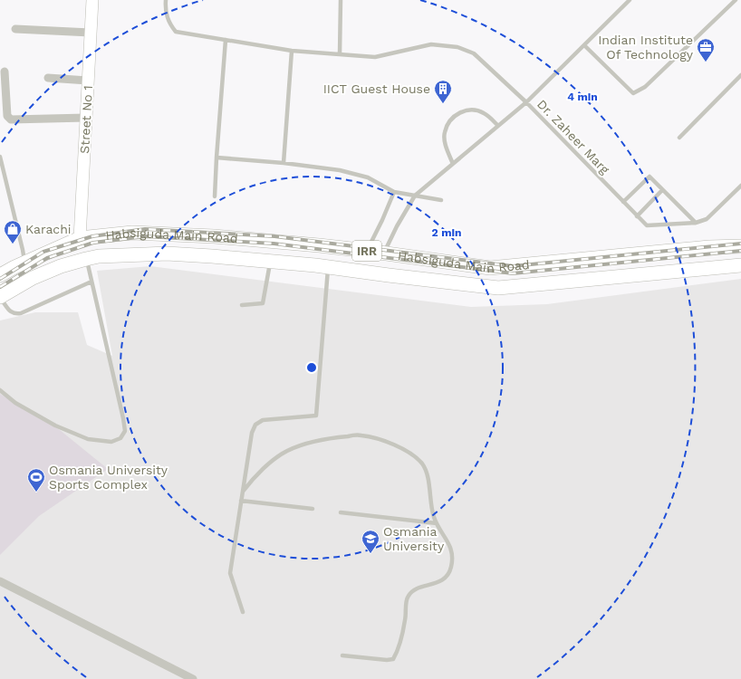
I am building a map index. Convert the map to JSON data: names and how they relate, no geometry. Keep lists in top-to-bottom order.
{
  "streets": {
    "main road": ["Habsiguda Main Road", "IRR"],
    "street": ["Street No 1"],
    "lane": ["Dr. Zaheer Marg"]
  },
  "crossings": [
    ["Street No 1", "Habsiguda Main Road"],
    ["Dr. Zaheer Marg", "Habsiguda Main Road"]
  ],
  "places": {
    "office": ["Indian Institute Of Technology"],
    "building": ["IICT Guest House"],
    "shop": ["Karachi"],
    "sports": ["Osmania University Sports Complex"],
    "school or university": ["Osmania University"]
  },
  "rings": ["4 min", "2 min"]
}
